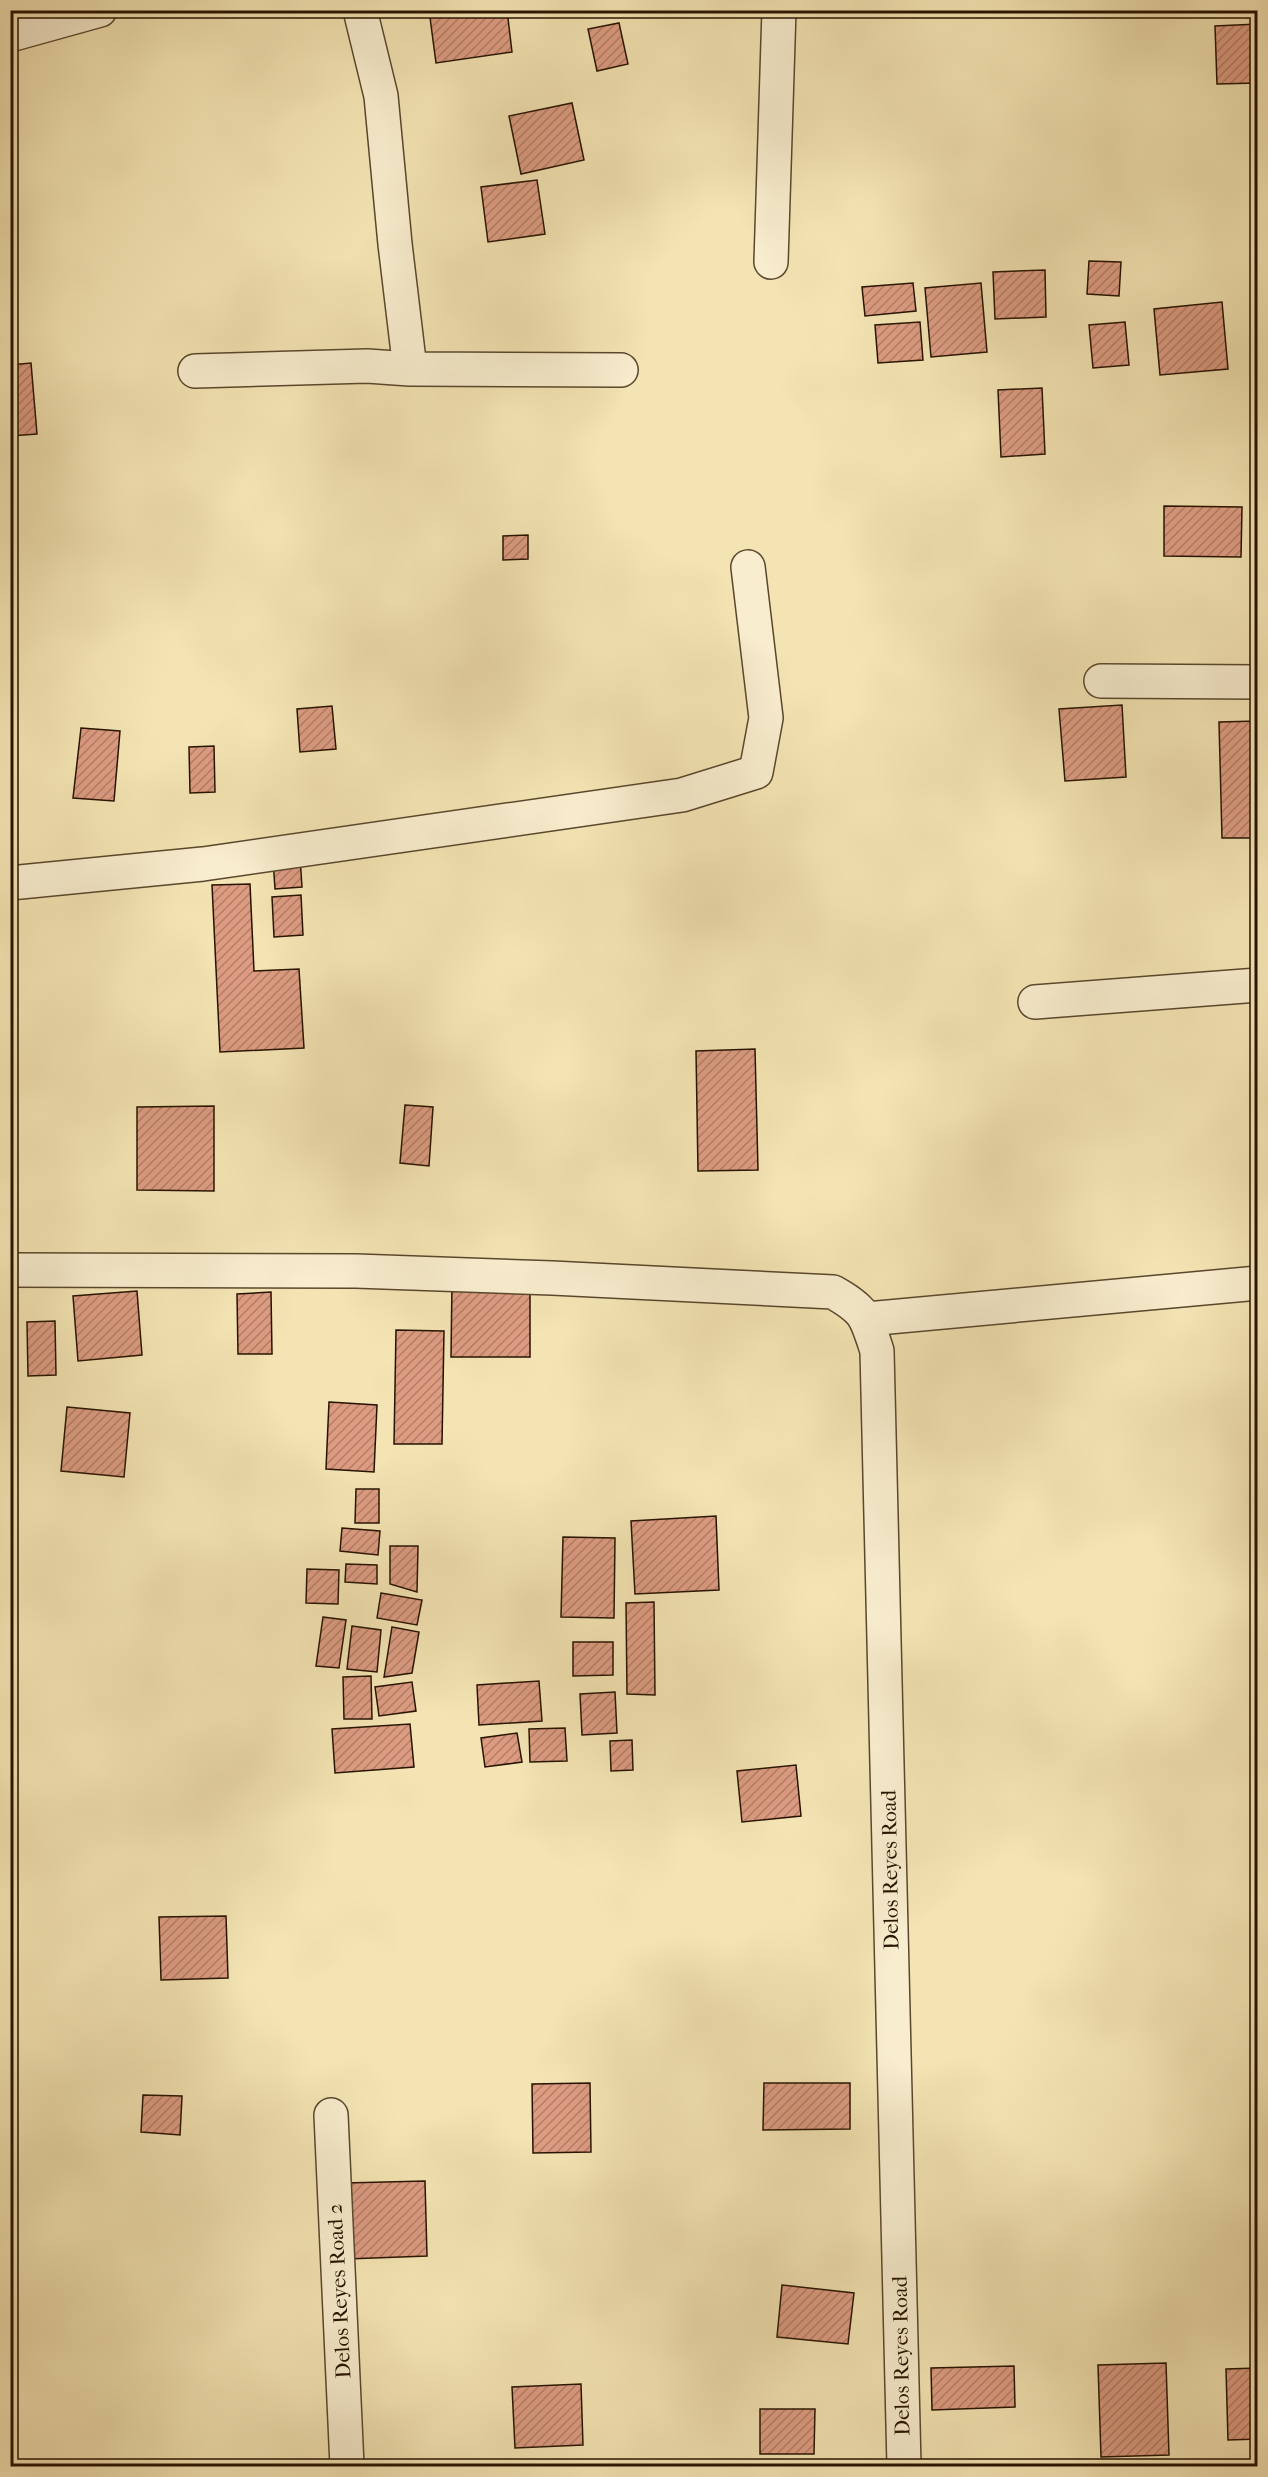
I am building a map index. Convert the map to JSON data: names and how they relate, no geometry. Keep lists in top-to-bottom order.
{
  "streets": {
    "street": ["Delos Reyes Road", "Delos Reyes Road 2"]
  }
}
